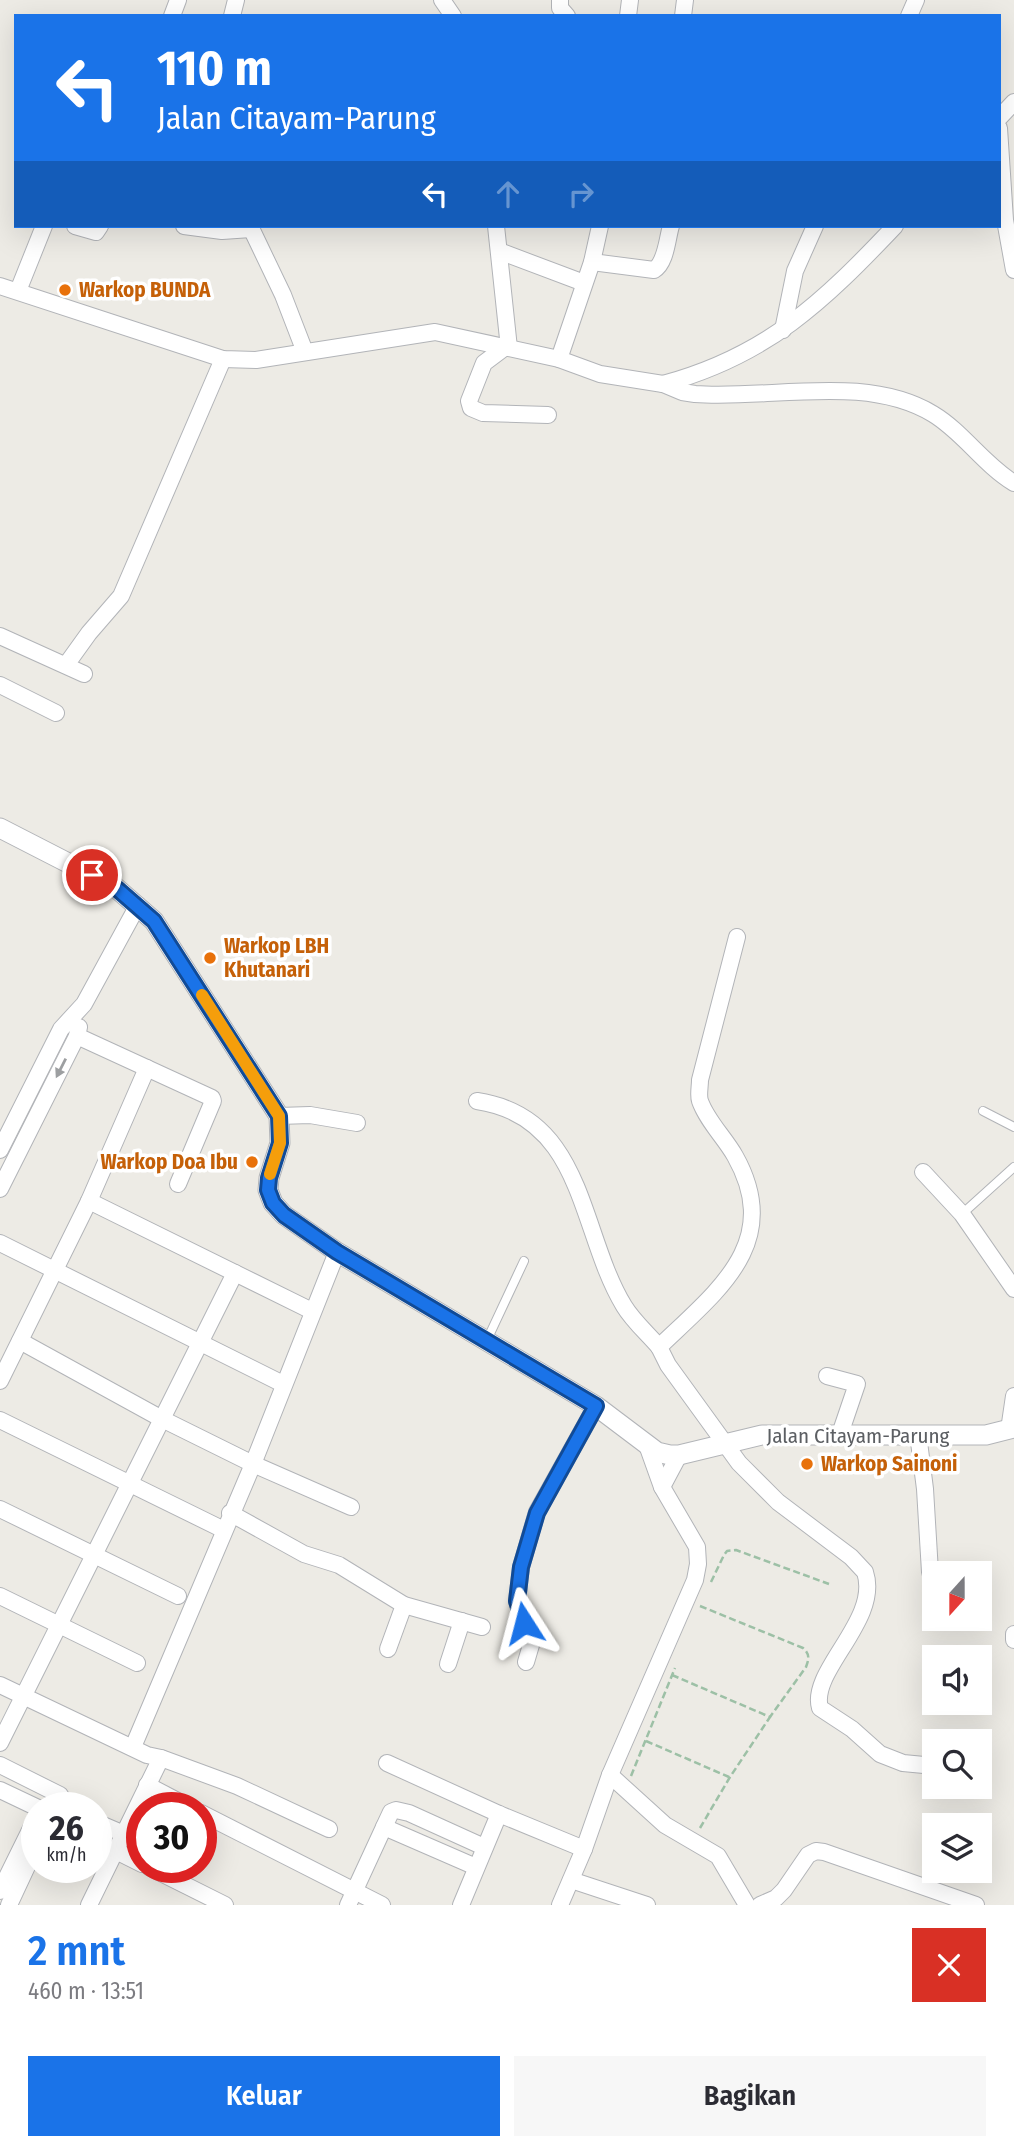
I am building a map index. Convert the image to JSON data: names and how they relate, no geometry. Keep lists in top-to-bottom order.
{
  "streets": {
    "street": ["Jalan Citayam-Parung"]
  },
  "places": [
    "Warkop BUNDA",
    "Warkop LBH Khutanari",
    "Warkop Doa Ibu",
    "Warkop Sainoni"
  ],
  "north": "bottom",
  "page": {
    "turn": ["110 m", "Jalan Citayam-Parung"],
    "speed": "26 km/h",
    "limit": "30",
    "heading": ["2 mnt", "460 m · 13:51"],
    "buttons": ["Keluar", "Bagikan"]
  }
}
